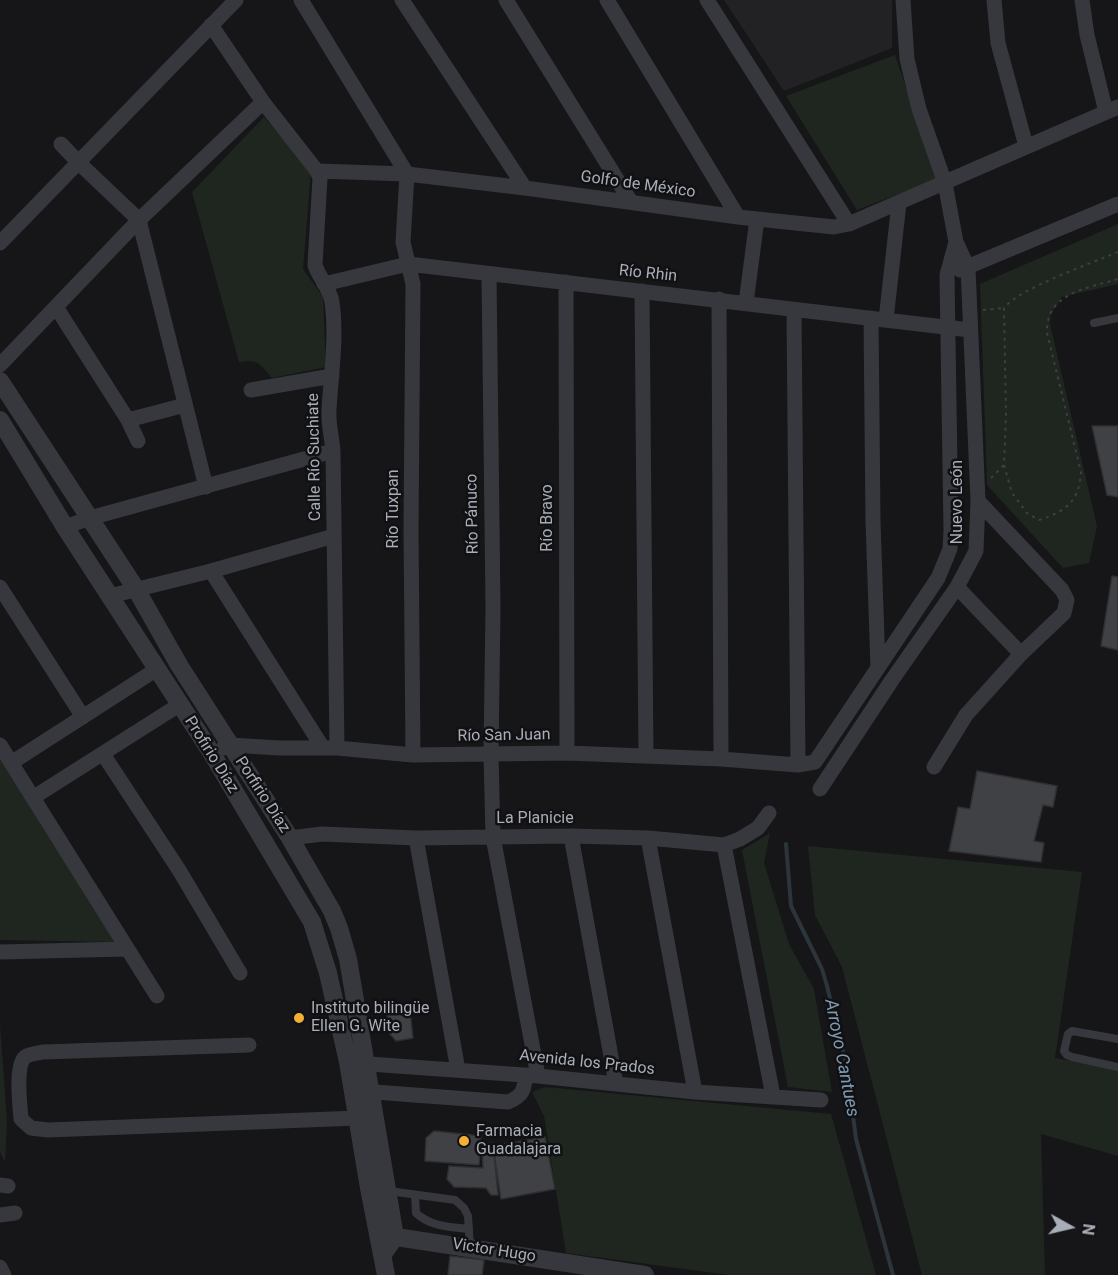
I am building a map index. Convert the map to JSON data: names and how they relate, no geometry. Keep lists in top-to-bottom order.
{
  "streets": {
    "street": [
      "Golfo de México",
      "Río Rhin",
      "Calle Río Suchiate",
      "Nuevo León",
      "Río Tuxpan",
      "Río Pánuco",
      "Río Bravo",
      "Río San Juan",
      "Profirio Díaz",
      "Porfirio Díaz",
      "La Planicie",
      "Avenida los Prados",
      "Victor Hugo"
    ]
  },
  "crossings": [
    ["Golfo de México", "Calle Río Suchiate"],
    ["Golfo de México", "Nuevo León"],
    ["Golfo de México", "Río Tuxpan"],
    ["Río Rhin", "Calle Río Suchiate"],
    ["Río Rhin", "Nuevo León"],
    ["Río Rhin", "Río Tuxpan"],
    ["Río Rhin", "Río Pánuco"],
    ["Río Rhin", "Río Bravo"],
    ["Calle Río Suchiate", "Río San Juan"],
    ["Río Tuxpan", "Río San Juan"],
    ["Río Pánuco", "Río San Juan"],
    ["Río Pánuco", "La Planicie"],
    ["Río Pánuco", "Avenida los Prados"],
    ["Río Bravo", "Río San Juan"],
    ["Río San Juan", "Profirio Díaz"],
    ["Río San Juan", "Porfirio Díaz"],
    ["Profirio Díaz", "Porfirio Díaz"],
    ["Profirio Díaz", "Avenida los Prados"],
    ["Porfirio Díaz", "La Planicie"],
    ["Porfirio Díaz", "Avenida los Prados"]
  ],
  "water": ["Arroyo Cantues"],
  "places": ["Instituto bilingüe Ellen G. Wite", "Farmacia Guadalajara"],
  "north": "right"
}
